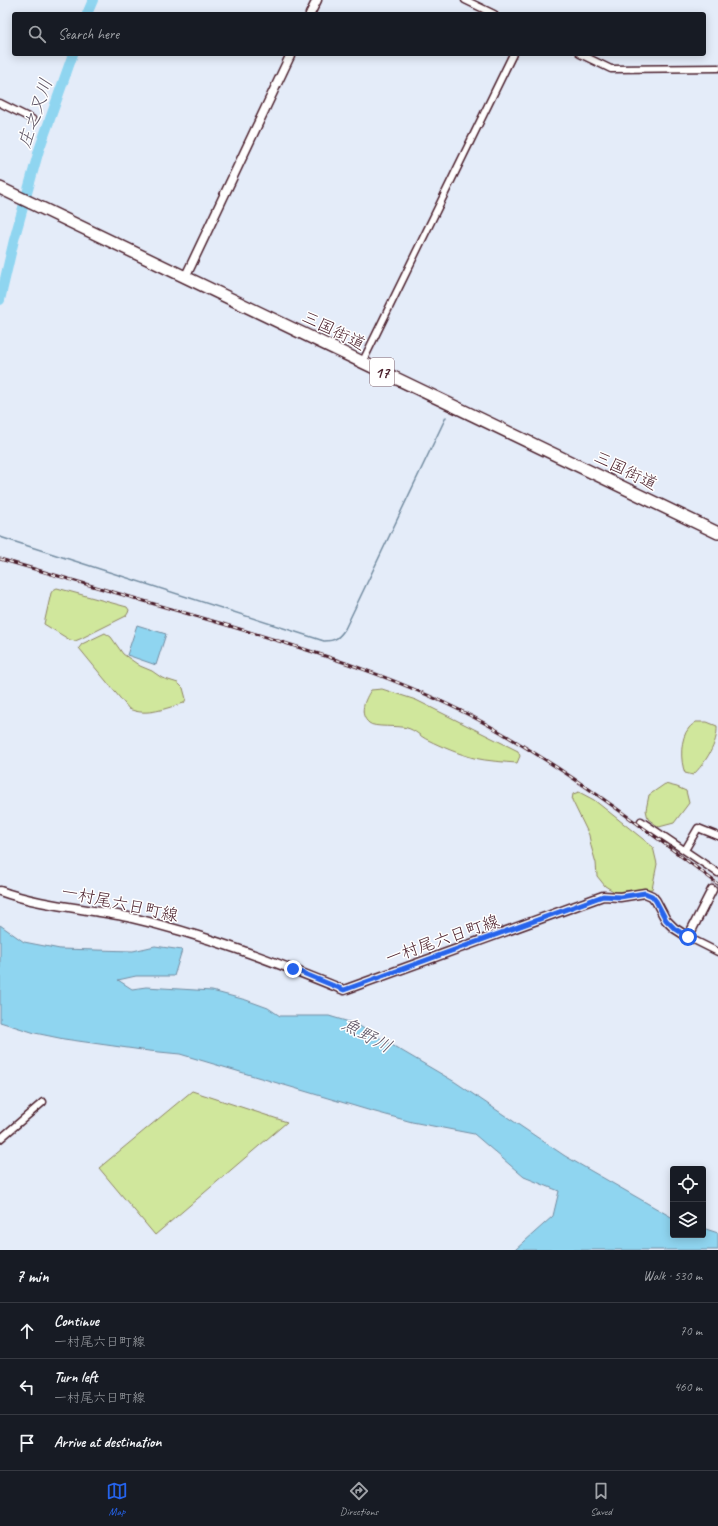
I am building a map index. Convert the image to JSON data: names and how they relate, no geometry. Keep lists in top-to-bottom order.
{
  "streets": {
    "highway": ["三国街道", "17"],
    "main road": ["一村尾六日町線"]
  },
  "water": ["庄之又川", "魚野川"],
  "page": {
    "search": "Search here",
    "heading": ["7 min", "Walk · 530 m"],
    "list": [
      ["Continue", "一村尾六日町線", "70 m"],
      ["Turn left", "一村尾六日町線", "460 m"],
      "Arrive at destination"
    ],
    "nav": ["Map", "Directions", "Saved"]
  }
}
